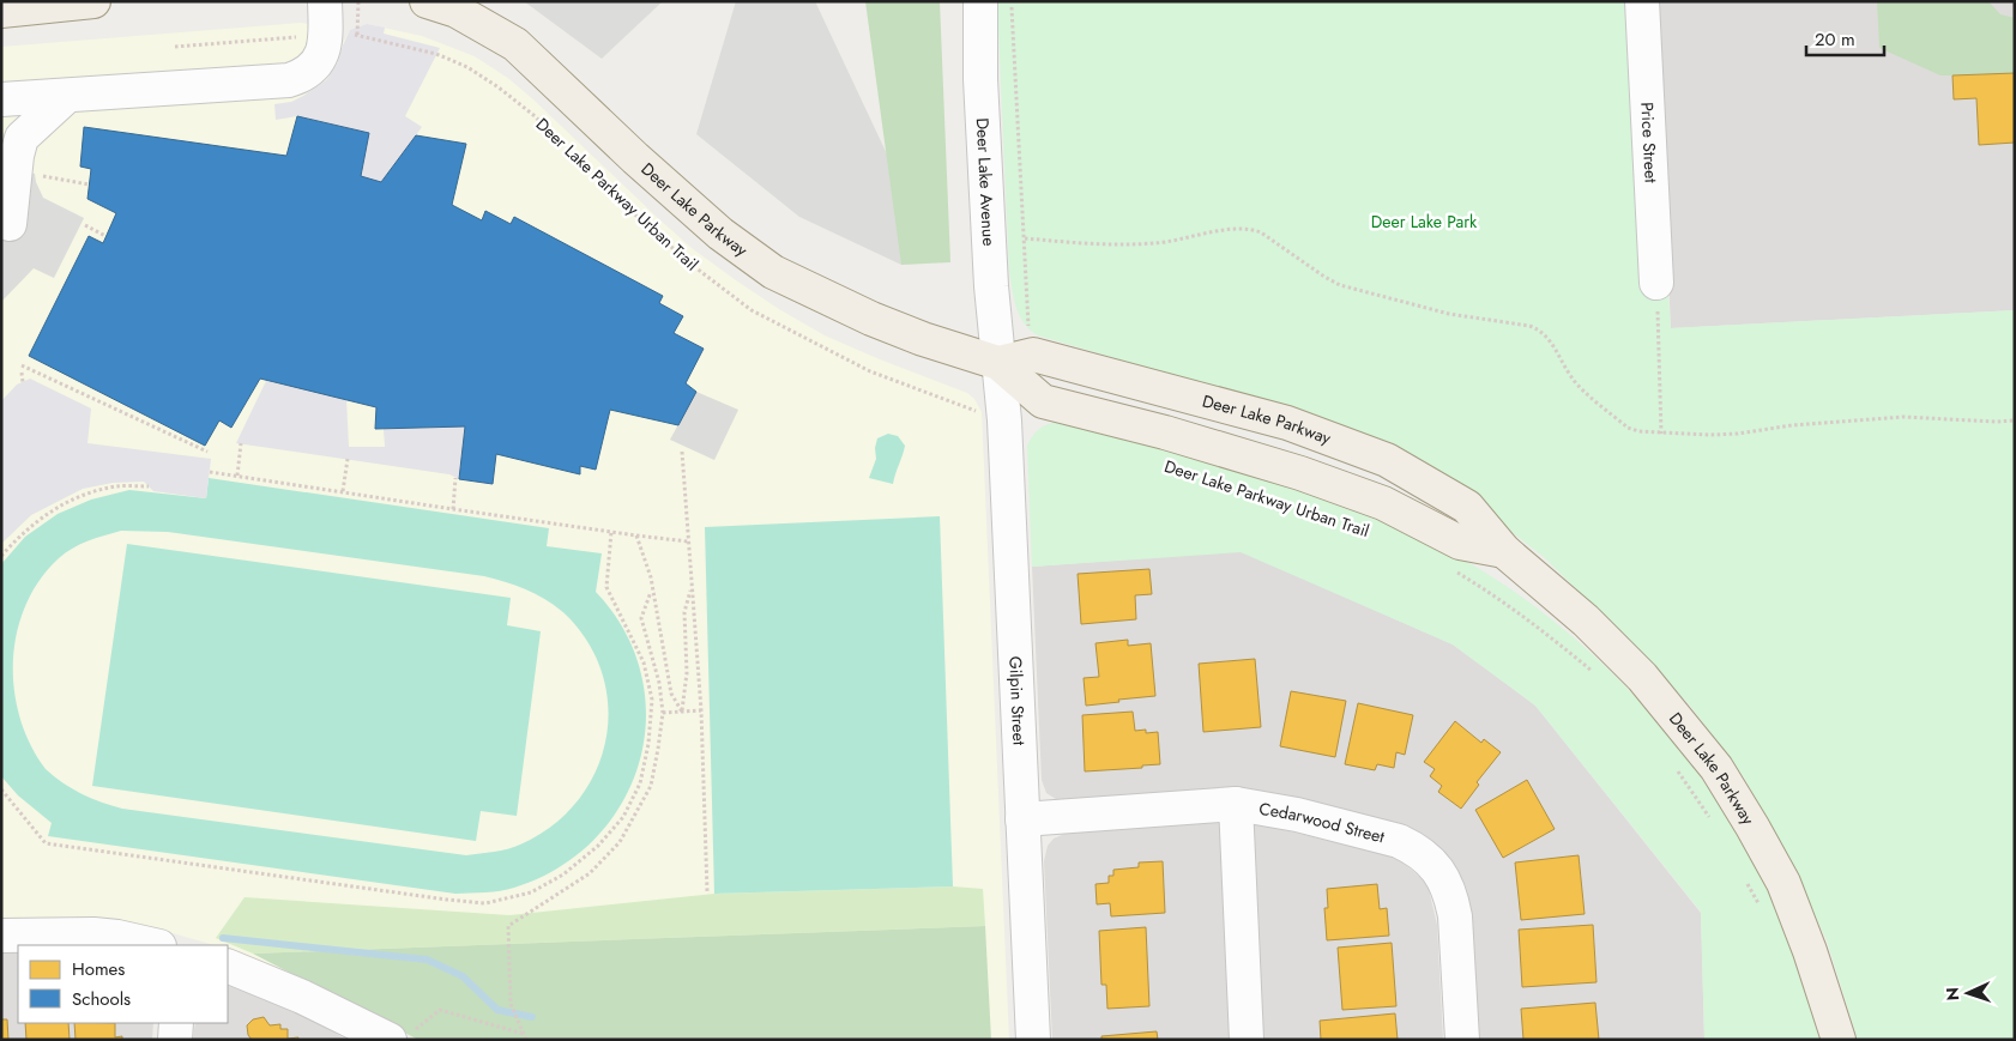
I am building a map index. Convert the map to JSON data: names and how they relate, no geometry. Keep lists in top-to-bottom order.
{
  "streets": {
    "main road": ["Deer Lake Parkway"],
    "street": [
      "Price Street",
      "Deer Lake Avenue",
      "Gilpin Street",
      "Cedarwood Street"
    ],
    "path": ["Deer Lake Parkway Urban Trail"]
  },
  "crossings": [
    ["Deer Lake Avenue", "Deer Lake Parkway"],
    ["Deer Lake Avenue", "Gilpin Street"],
    ["Deer Lake Parkway", "Gilpin Street"],
    ["Gilpin Street", "Cedarwood Street"]
  ],
  "parks": ["Deer Lake Park"],
  "legend": ["Homes", "Schools"],
  "scale_bar": "20 m",
  "north": "left"
}
